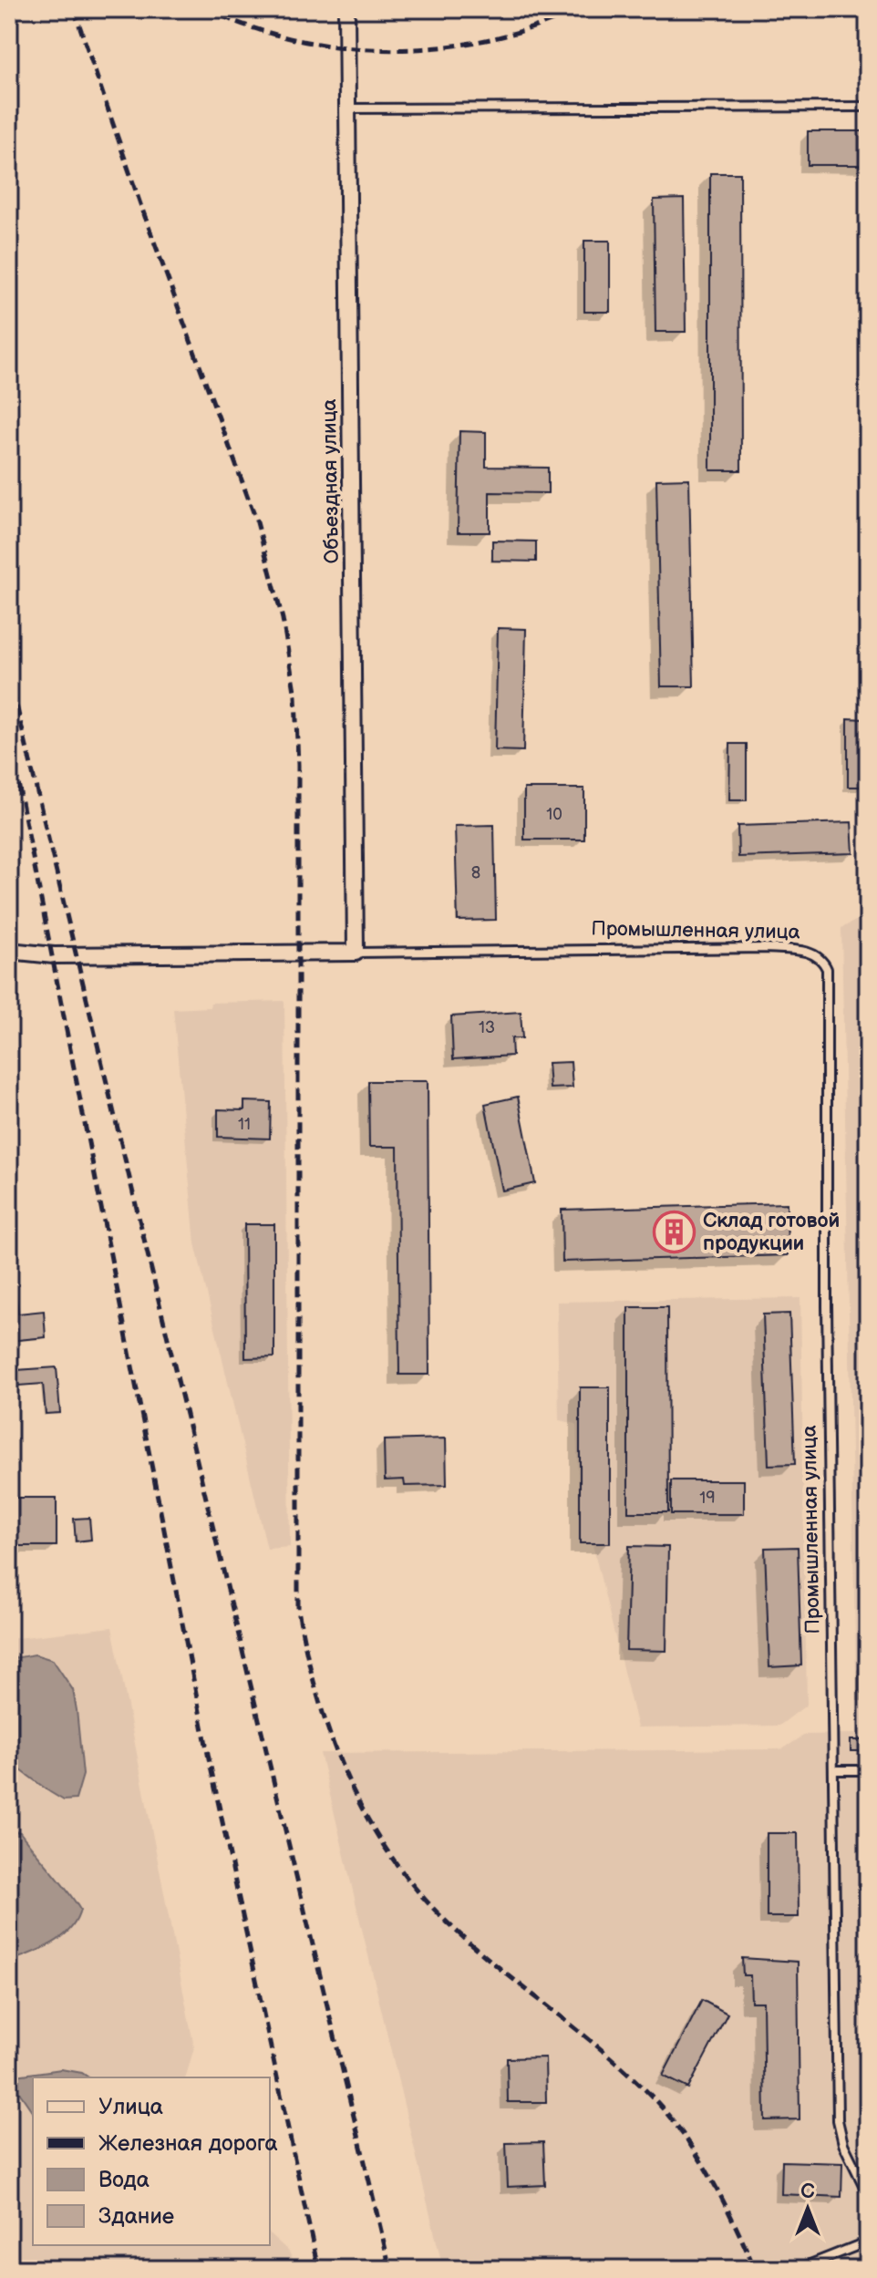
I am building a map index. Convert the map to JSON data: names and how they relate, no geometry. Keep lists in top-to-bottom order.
{
  "streets": {
    "street": ["Объездная улица", "Промышленная улица"]
  },
  "crossings": [
    ["Объездная улица", "Промышленная улица"]
  ],
  "places": {
    "building": ["Склад готовой продукции"]
  },
  "house_numbers": [
    "10",
    "8",
    "13",
    "11",
    "19"
  ],
  "legend": [
    "Улица",
    "Железная дорога",
    "Вода",
    "Здание"
  ],
  "north": "top"
}
